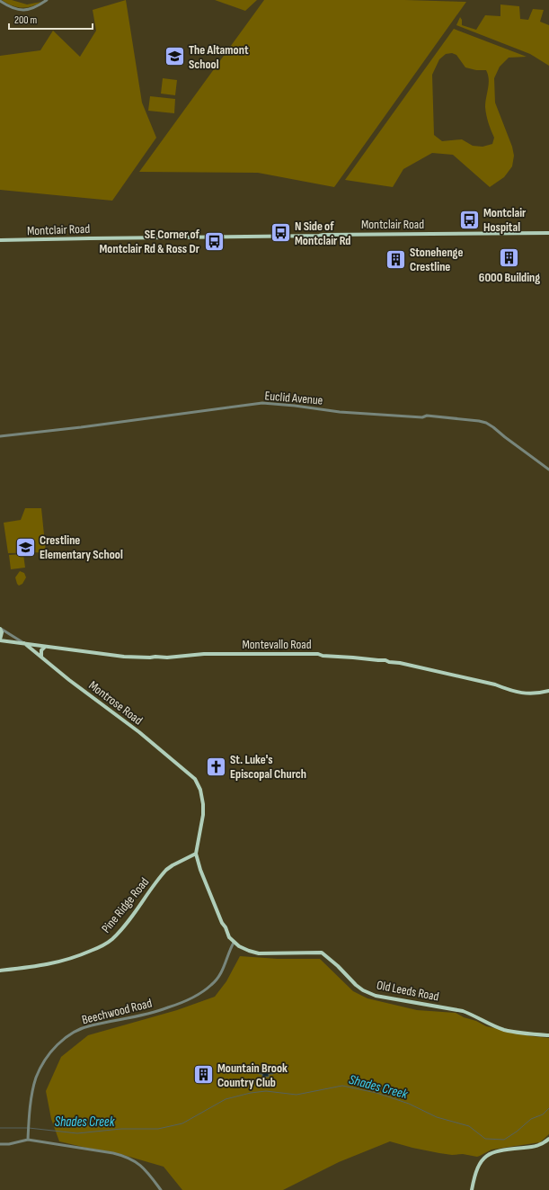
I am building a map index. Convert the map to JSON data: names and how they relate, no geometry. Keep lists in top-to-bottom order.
{
  "streets": {
    "main road": [
      "Montclair Road",
      "Montevallo Road",
      "Montrose Road",
      "Pine Ridge Road",
      "Old Leeds Road"
    ],
    "street": ["Euclid Avenue", "Beechwood Road"]
  },
  "crossings": [
    ["Montevallo Road", "Montrose Road"],
    ["Montrose Road", "Pine Ridge Road"],
    ["Old Leeds Road", "Beechwood Road"]
  ],
  "water": ["Shades Creek"],
  "places": {
    "school or university": ["The Altamont School", "Crestline Elementary School"],
    "bus stop": ["Montclair Hospital", "N Side of Montclair Rd", "SE Corner of Montclair Rd & Ross Dr"],
    "building": ["6000 Building", "Stonehenge Crestline", "Mountain Brook Country Club"],
    "church": ["St. Luke's Episcopal Church"]
  },
  "scale_bar": "200 m"
}
